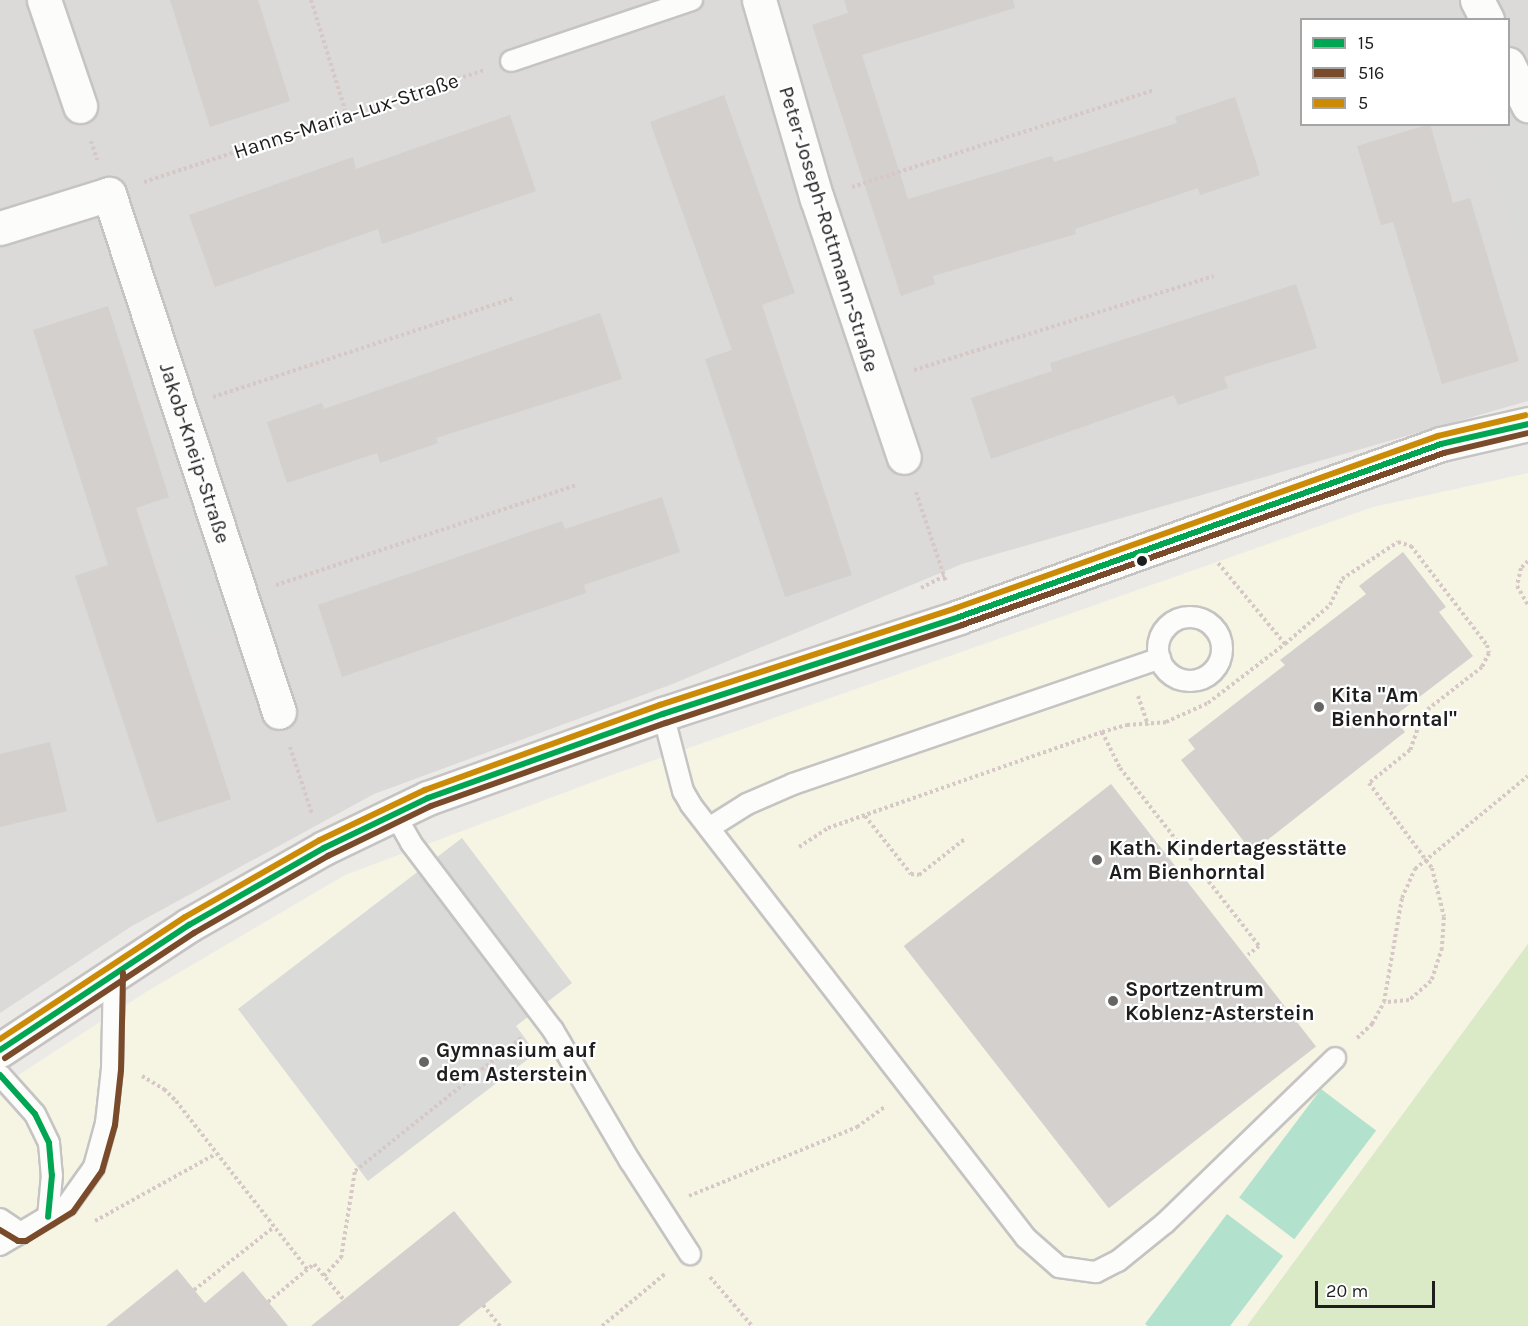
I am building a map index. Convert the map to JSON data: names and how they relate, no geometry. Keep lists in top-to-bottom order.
{
  "streets": {
    "street": ["Peter-Joseph-Rottmann-Straße", "Jakob-Kneip-Straße"],
    "path": ["Hanns-Maria-Lux-Straße"]
  },
  "crossings": [
    ["Hanns-Maria-Lux-Straße", "Jakob-Kneip-Straße"]
  ],
  "places": [
    "Kita \"Am Bienhorntal\"",
    "Kath. Kindertagesstätte Am Bienhorntal",
    "Sportzentrum Koblenz-Asterstein",
    "Gymnasium auf dem Asterstein"
  ],
  "lines": ["transit line 5", "transit line 15", "transit line 516"],
  "legend": ["15", "516", "5"],
  "scale_bar": "20 m"
}
